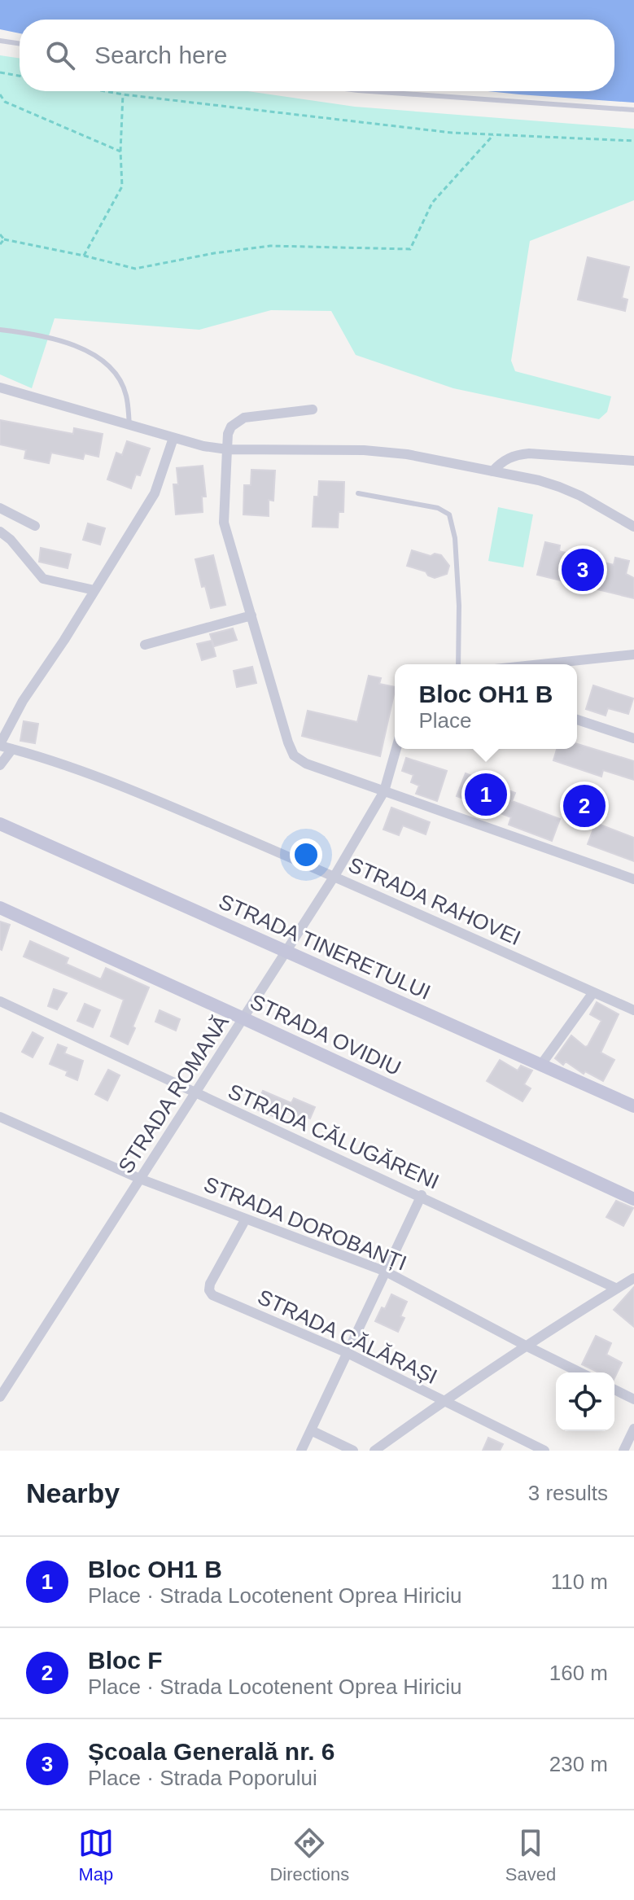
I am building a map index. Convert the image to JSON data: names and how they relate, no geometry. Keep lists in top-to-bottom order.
{
  "streets": {
    "main road": ["STRADA TINERETULUI", "STRADA OVIDIU"],
    "street": [
      "STRADA RAHOVEI",
      "STRADA ROMANĂ",
      "STRADA CĂLUGĂRENI",
      "STRADA DOROBANȚI",
      "STRADA CĂLĂRAȘI"
    ]
  },
  "crossings": [
    ["STRADA RAHOVEI", "STRADA ROMANĂ"],
    ["STRADA TINERETULUI", "STRADA ROMANĂ"],
    ["STRADA OVIDIU", "STRADA ROMANĂ"],
    ["STRADA ROMANĂ", "STRADA CĂLUGĂRENI"],
    ["STRADA ROMANĂ", "STRADA DOROBANȚI"],
    ["STRADA DOROBANȚI", "STRADA CĂLĂRAȘI"]
  ],
  "page": {
    "search": "Search here",
    "pins": ["3", "1", "2"],
    "popup": ["Bloc OH1 B", "Place"],
    "heading": ["Nearby", "3 results"],
    "list": [
      {
        "mark": "1",
        "name": "Bloc OH1 B",
        "note": "Place · Strada Locotenent Oprea Hiriciu",
        "value": "110 m"
      },
      {
        "mark": "2",
        "name": "Bloc F",
        "note": "Place · Strada Locotenent Oprea Hiriciu",
        "value": "160 m"
      },
      {
        "mark": "3",
        "name": "Școala Generală nr. 6",
        "note": "Place · Strada Poporului",
        "value": "230 m"
      }
    ],
    "nav": ["Map", "Directions", "Saved"]
  }
}
